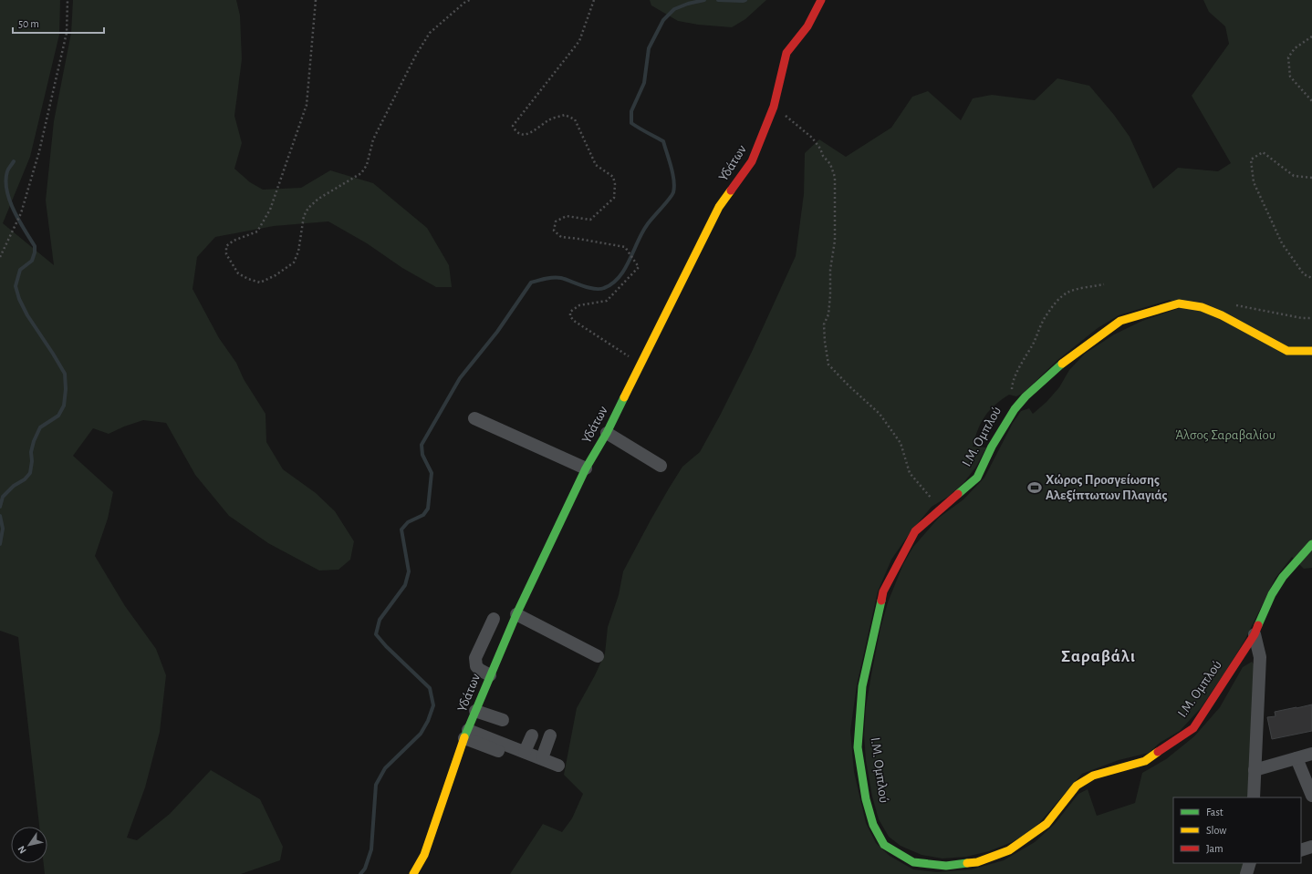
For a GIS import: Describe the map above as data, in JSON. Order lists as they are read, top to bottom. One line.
{"streets":{"street":["Υδάτων","Ι.Μ. Ομπλού"]},"districts":["Σαραβάλι"],"parks":["Άλσος Σαραβαλίου"],"places":{"sports":["Χώρος Προσγείωσης Αλεξίπτωτων Πλαγιάς"]},"legend":["Fast","Slow","Jam"],"scale_bar":"50 m","north":"bottom left"}
